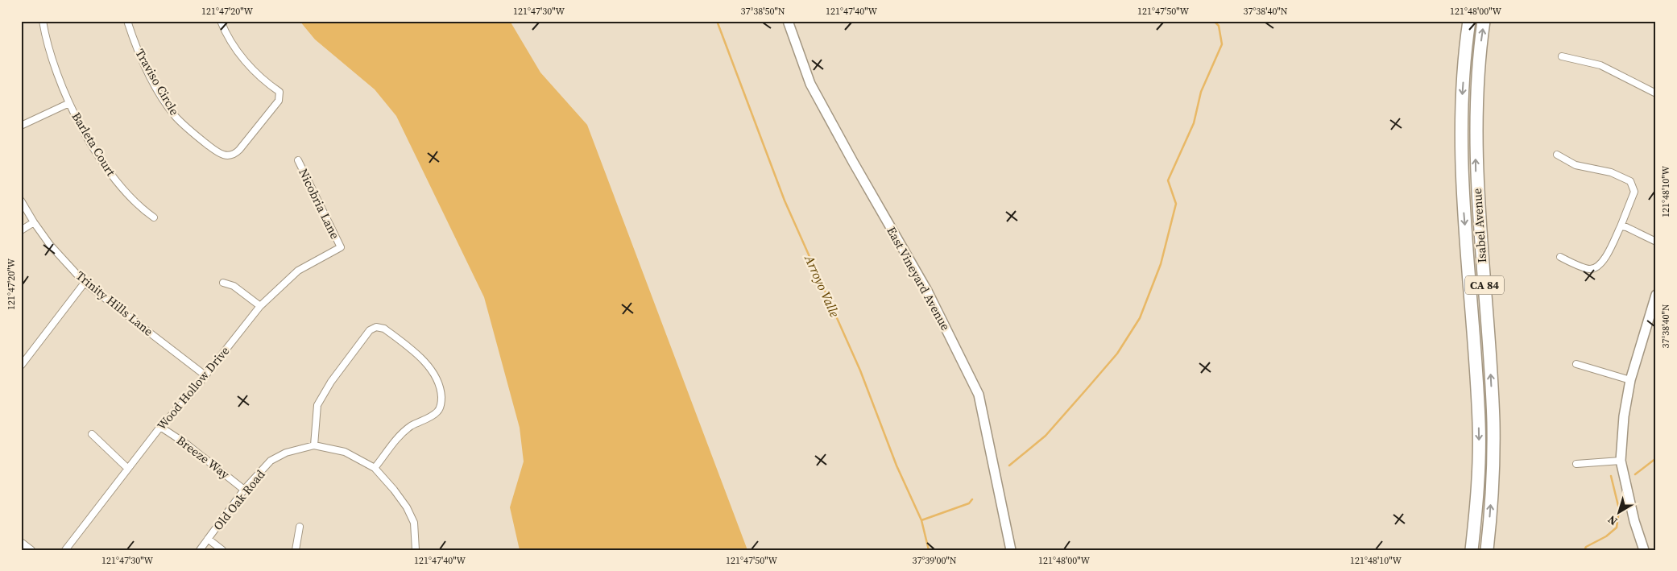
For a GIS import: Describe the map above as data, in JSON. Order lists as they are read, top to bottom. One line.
{"streets":{"highway":["Isabel Avenue","CA 84"],"street":["Traviso Circle","Barleta Court","Nicobria Lane","East Vineyard Avenue","Trinity Hills Lane","Wood Hollow Drive","Breeze Way","Old Oak Road"]},"crossings":[["Nicobria Lane","Wood Hollow Drive"],["Trinity Hills Lane","Wood Hollow Drive"],["Wood Hollow Drive","Breeze Way"],["Breeze Way","Old Oak Road"]],"water":["Arroyo Valle"],"north":"bottom left","coordinates":["121°47'20\"W","121°47'30\"W","37°38'50\"N","121°47'40\"W","121°47'50\"W","37°38'40\"N","121°48'00\"W","121°48'10\"W","37°39'00\"N"]}
